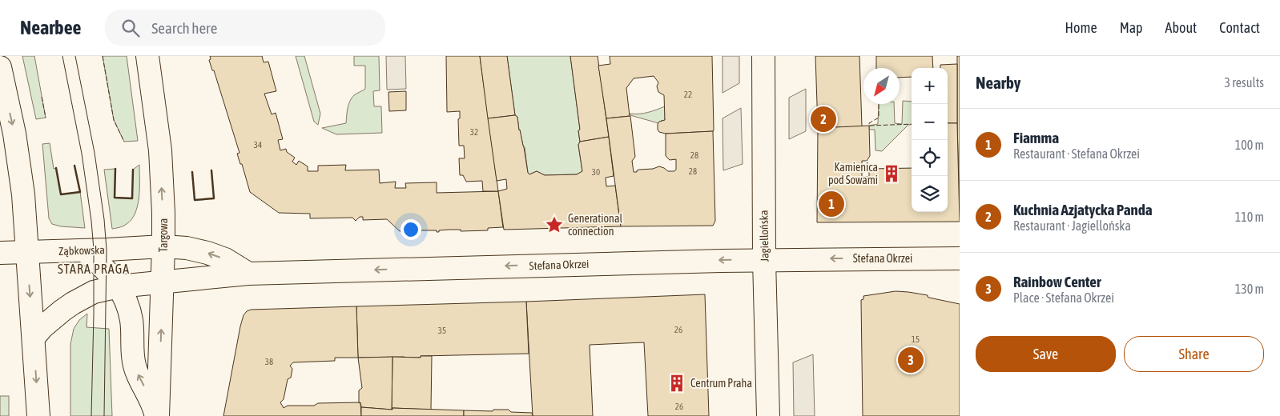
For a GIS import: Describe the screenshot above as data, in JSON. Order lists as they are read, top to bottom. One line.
{"streets":{"street":["Targowa","Jagiellońska","Ząbkowska","Stefana Okrzei"]},"crossings":[["Targowa","Ząbkowska"],["Targowa","Stefana Okrzei"],["Jagiellońska","Stefana Okrzei"]],"one_way":["Stefana Okrzei"],"districts":["STARA PRAGA"],"places":{"building":["Kamienica pod Sowami","Centrum Praha"],"place":["Generational connection"]},"house_numbers":["22","32","34","28","28","30","26","35","15","38","26"],"north":"bottom left","page":{"header":"Nearbee","search":"Search here","nav":["Home","Map","About","Contact"],"heading":["Nearby","3 results"],"map_buttons":["+","−"],"pins":["2","1","3"],"list":[{"mark":"1","name":"Fiamma","note":"Restaurant · Stefana Okrzei","value":"100 m"},{"mark":"2","name":"Kuchnia Azjatycka Panda","note":"Restaurant · Jagiellońska","value":"110 m"},{"mark":"3","name":"Rainbow Center","note":"Place · Stefana Okrzei","value":"130 m"}],"buttons":["Save","Share"]}}
